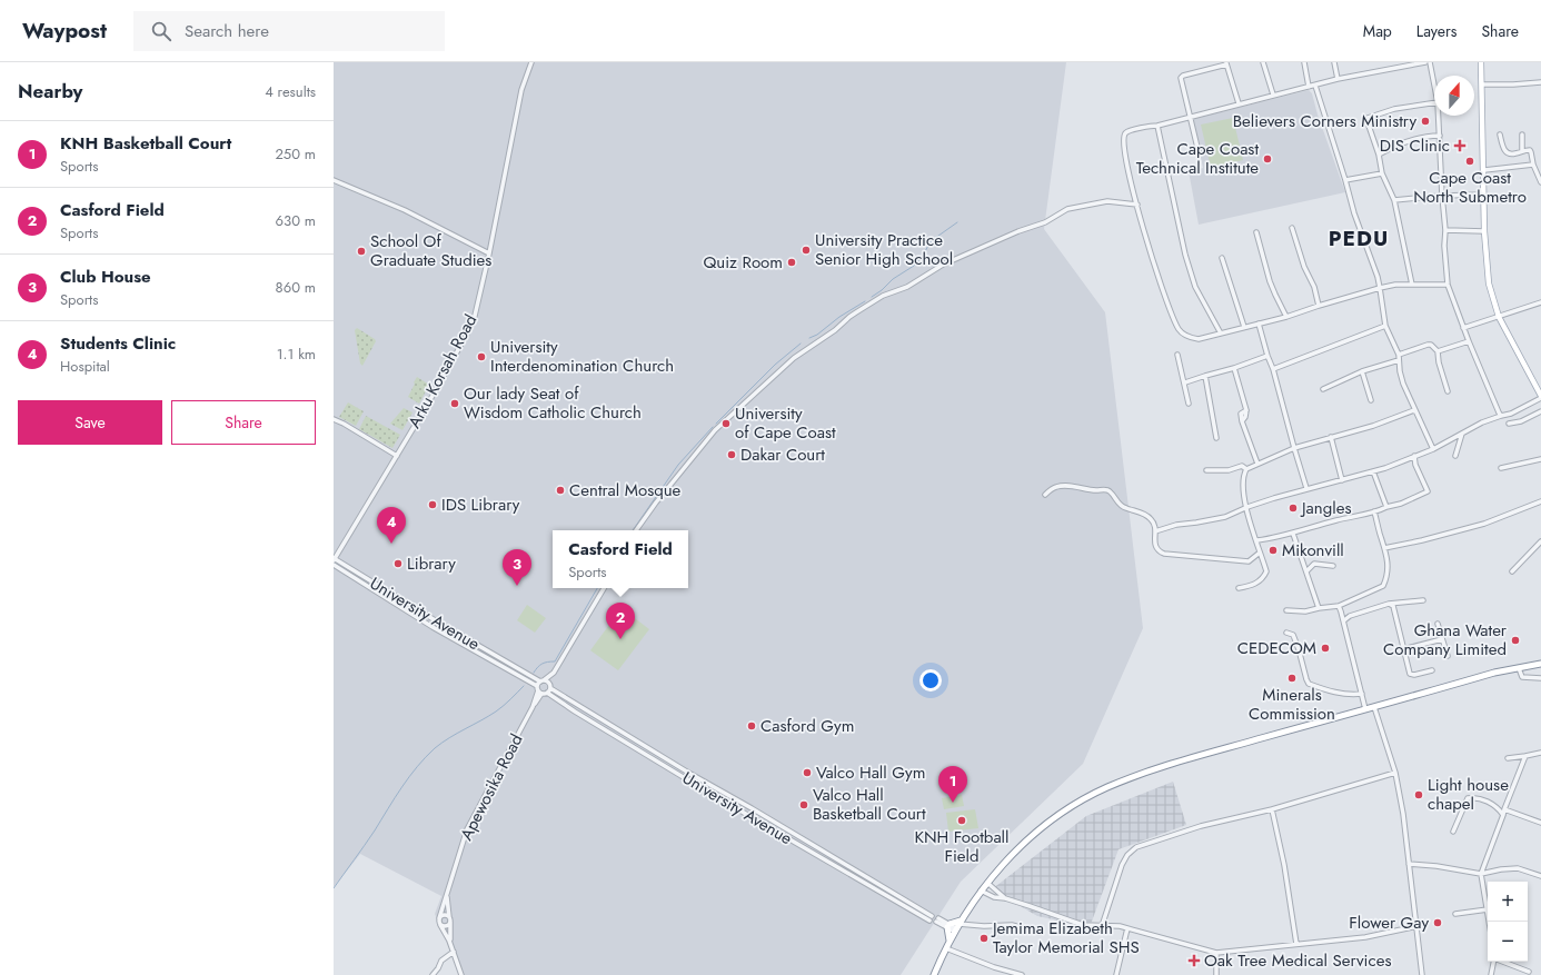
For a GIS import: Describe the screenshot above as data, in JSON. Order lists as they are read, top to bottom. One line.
{"streets":{"street":["Arku Korsah Road","University Avenue","Apewosika Road"]},"crossings":[["Arku Korsah Road","University Avenue"]],"districts":["PEDU"],"places":{"other":["Believers Corners Ministry","Cape Coast Technical Institute","Cape Coast North Submetro","University Practice Senior High School","School Of Graduate Studies","Quiz Room","University Interdenomination Church","Our lady Seat of Wisdom Catholic Church","University of Cape Coast","Dakar Court","Central Mosque","IDS Library","Jangles","Mikonvill","Library","Ghana Water Company Limited","CEDECOM","Minerals Commission","Casford Gym","Valco Hall Gym","Light house chapel","Valco Hall Basketball Court","KNH Football Field","Flower Gay","Jemima Elizabeth Taylor Memorial SHS"],"health":["DIS Clinic","Oak Tree Medical Services"]},"north":"top","page":{"header":"Waypost","search":"Search here","nav":["Map","Layers","Share"],"heading":["Nearby","4 results"],"list":[{"mark":"1","name":"KNH Basketball Court","note":"Sports","value":"250 m"},{"mark":"2","name":"Casford Field","note":"Sports","value":"630 m"},{"mark":"3","name":"Club House","note":"Sports","value":"860 m"},{"mark":"4","name":"Students Clinic","note":"Hospital","value":"1.1 km"}],"buttons":["Save","Share"],"pins":["4","3","2","1"],"popup":["Casford Field","Sports"],"map_buttons":["+","−"]}}
